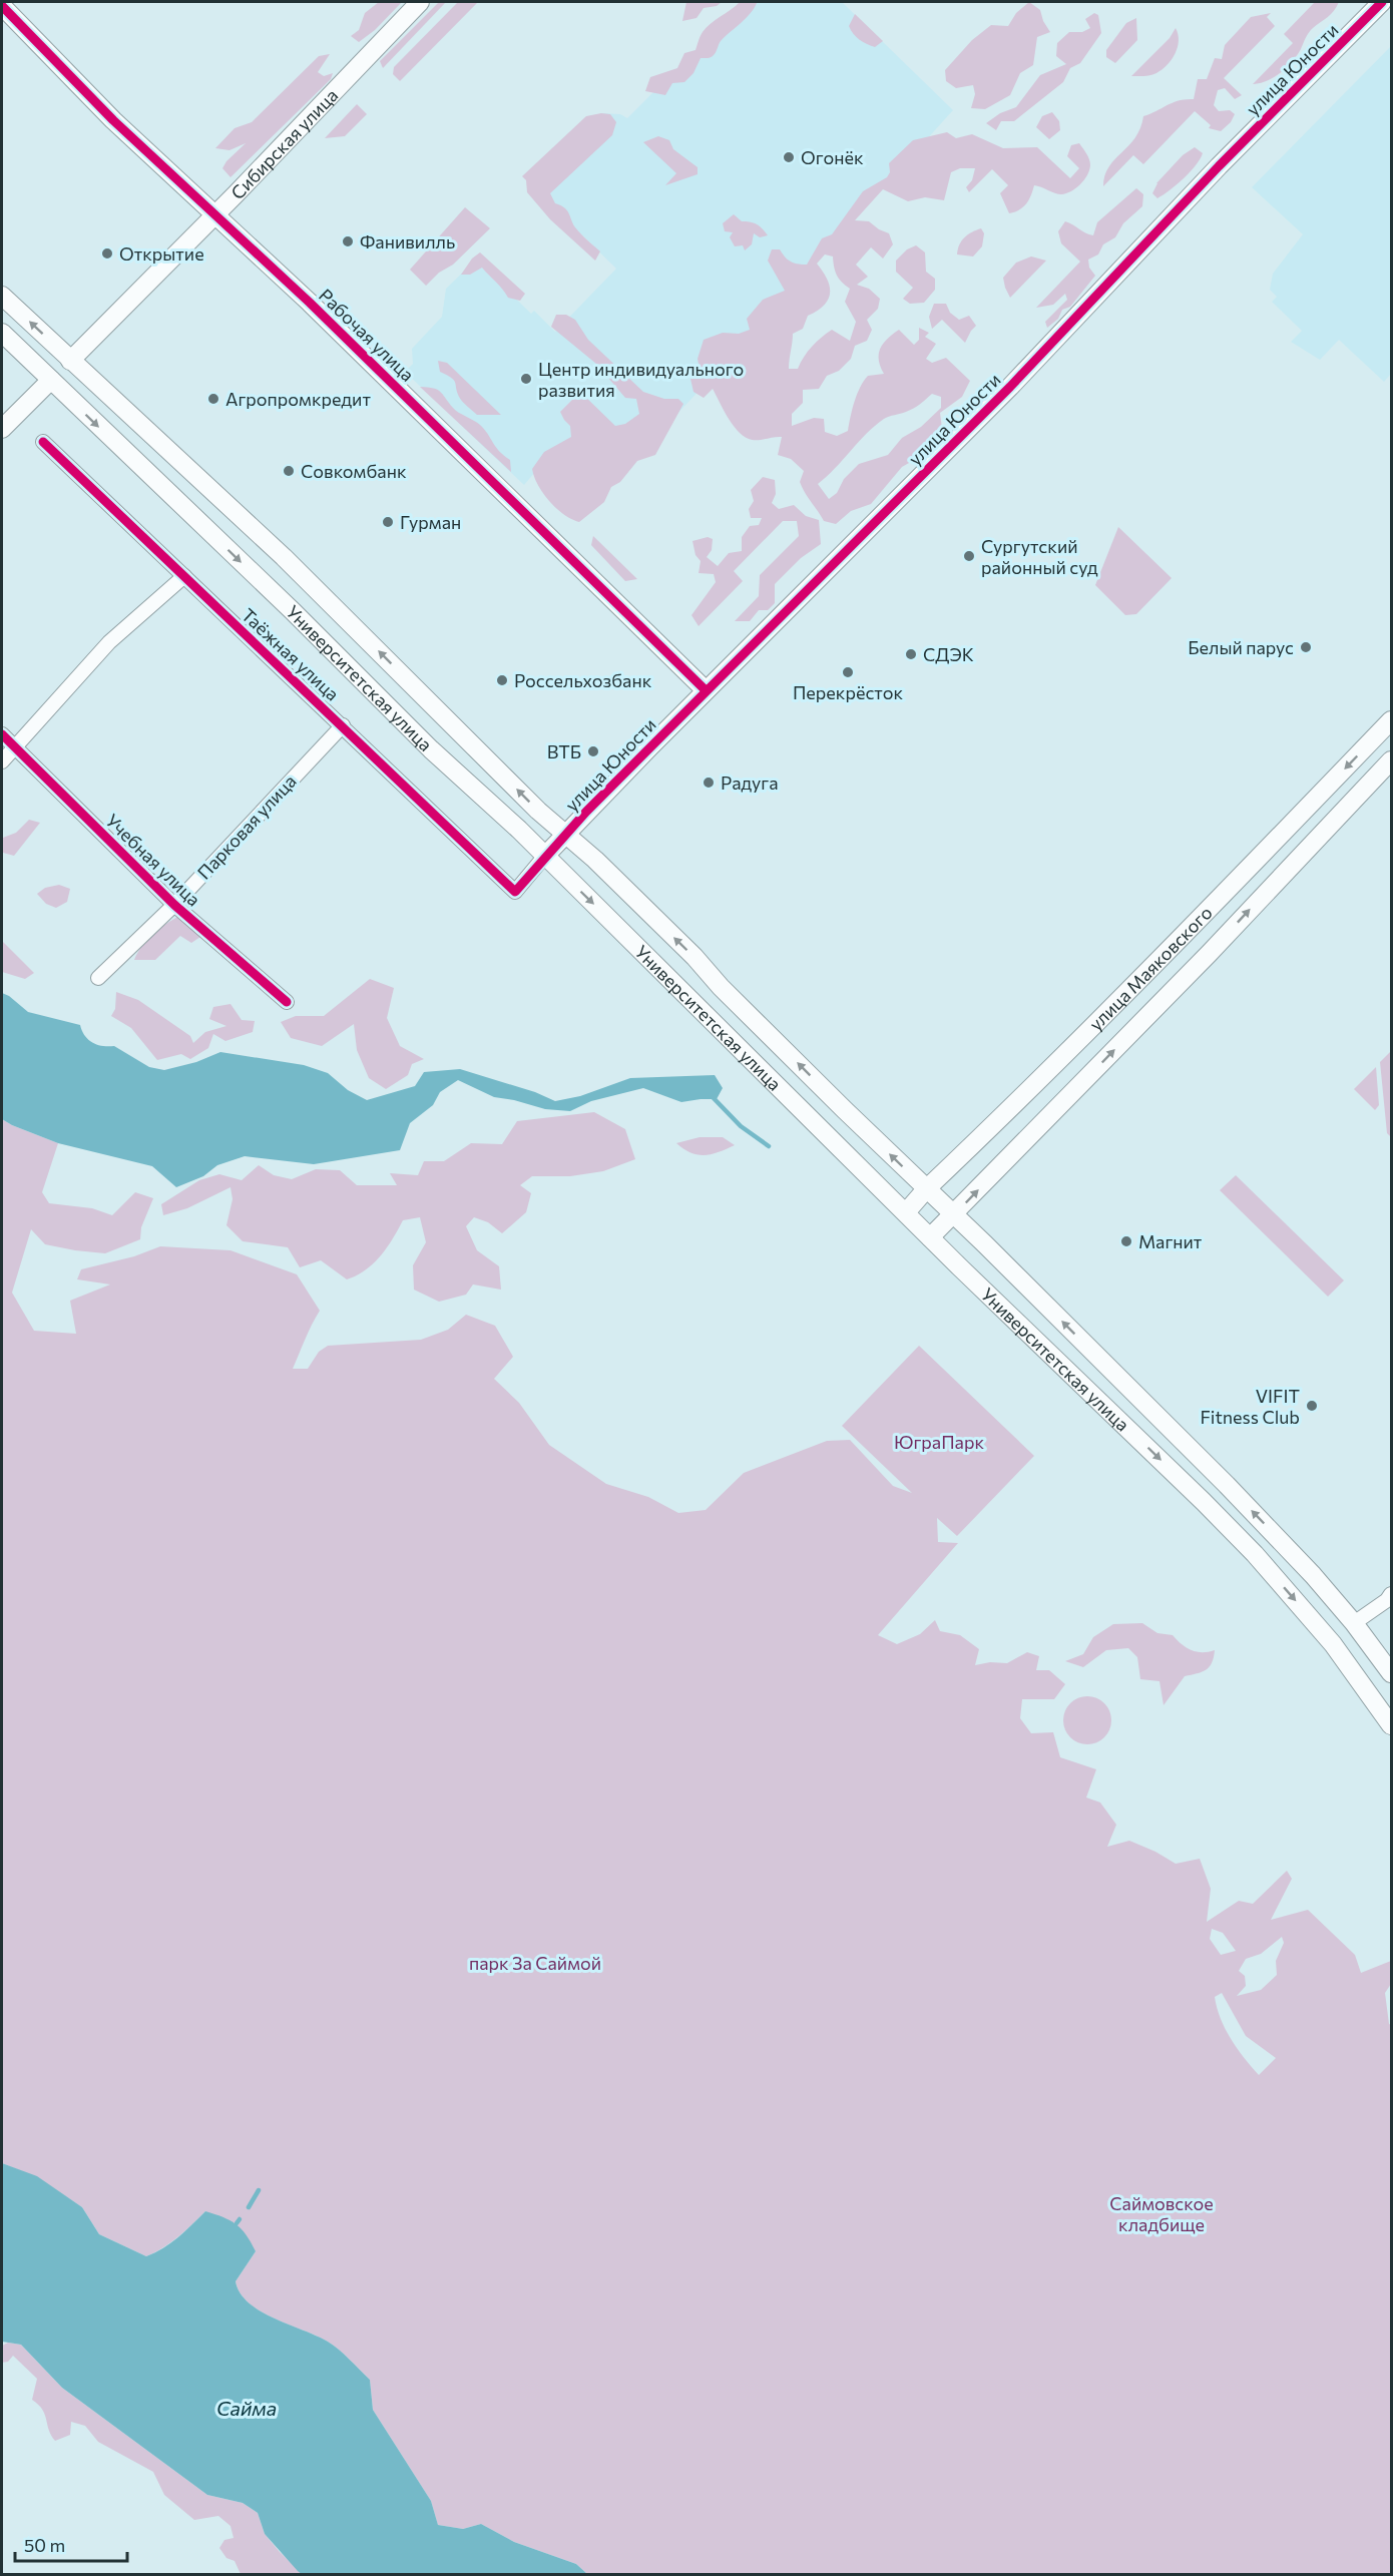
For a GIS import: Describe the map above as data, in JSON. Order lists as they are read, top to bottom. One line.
{"streets":{"main road":["улица Юности","Сибирская улица","Рабочая улица","Университетская улица","улица Маяковского"],"street":["Таёжная улица","Парковая улица","Учебная улица"]},"crossings":[["улица Юности","Рабочая улица"],["улица Юности","Таёжная улица"],["улица Юности","Университетская улица"],["Сибирская улица","Рабочая улица"],["Сибирская улица","Университетская улица"],["Таёжная улица","Университетская улица"],["Таёжная улица","Парковая улица"],["Университетская улица","улица Маяковского"],["Парковая улица","Учебная улица"]],"water":["Сайма"],"parks":["ЮграПарк","парк За Саймой","Саймовское кладбище"],"places":["Огонёк","Фанивилль","Открытие","Центр индивидуального развития","Агропромкредит","Совкомбанк","Гурман","Сургутский районный суд","Белый парус","СДЭК","Перекрёсток","Россельхозбанк","ВТБ","Радуга","Магнит","VIFIT Fitness Club"],"scale_bar":"50 m"}
